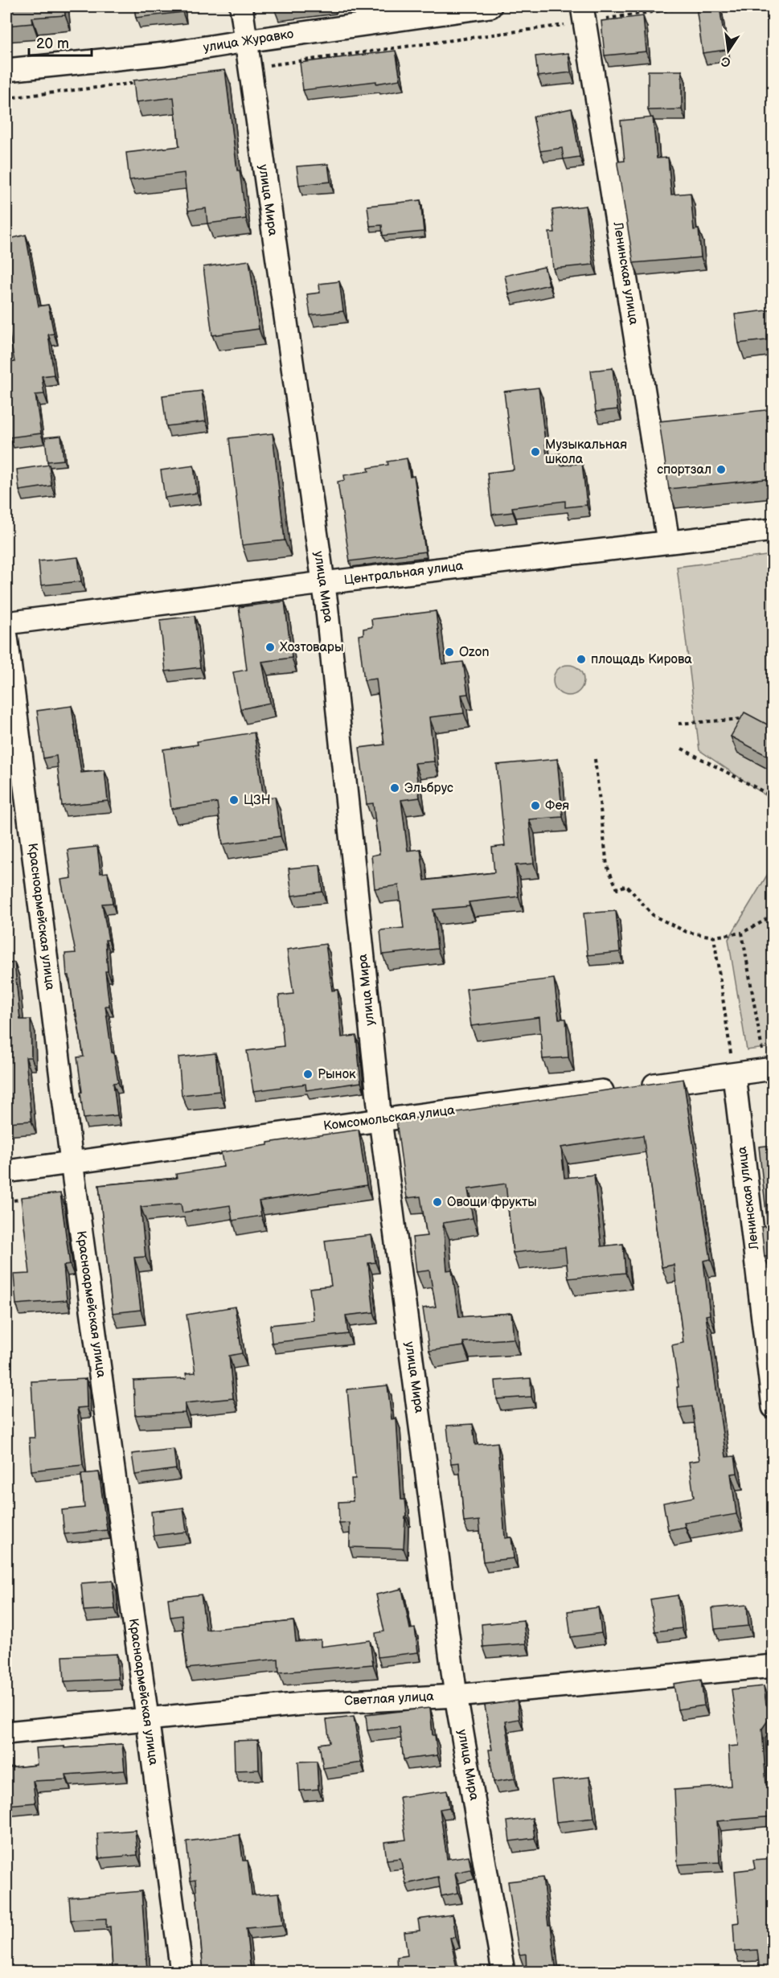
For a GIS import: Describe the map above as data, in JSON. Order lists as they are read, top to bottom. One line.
{"streets":{"street":["улица Журавко","улица Мира","Ленинская улица","Центральная улица","Красноармейская улица","Комсомольская улица","Светлая улица"]},"crossings":[["улица Журавко","улица Мира"],["улица Мира","Центральная улица"],["улица Мира","Комсомольская улица"],["улица Мира","Светлая улица"],["Ленинская улица","Центральная улица"],["Ленинская улица","Комсомольская улица"],["Красноармейская улица","Комсомольская улица"],["Красноармейская улица","Светлая улица"]],"places":["Музыкальная школа","спортзал","Хозтовары","Ozon","площадь Кирова","Эльбрус","ЦЗН","Фея","Рынок","Овощи фрукты"],"scale_bar":"20 m","north":"bottom"}
